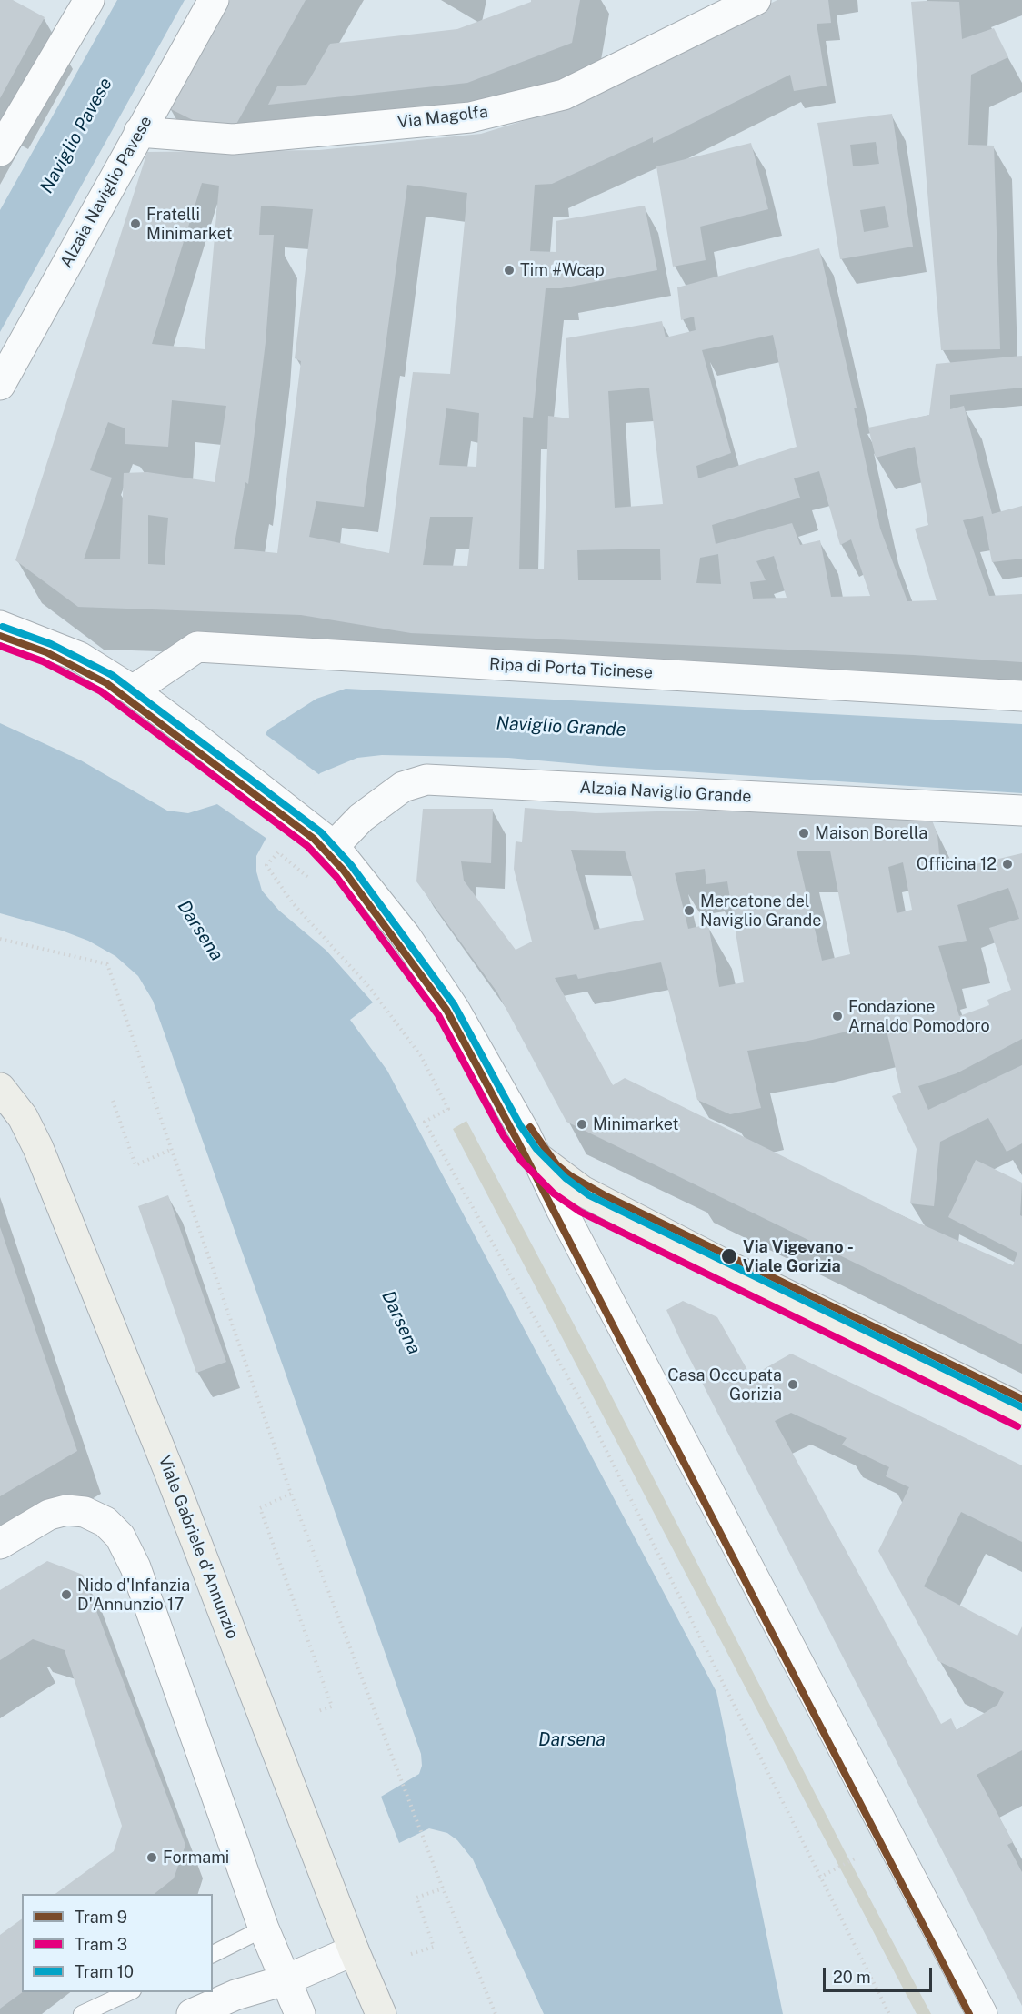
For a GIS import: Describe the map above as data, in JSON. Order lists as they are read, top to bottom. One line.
{"streets":{"main road":["Viale Gabriele d'Annunzio"],"street":["Via Magolfa","Alzaia Naviglio Pavese","Ripa di Porta Ticinese","Alzaia Naviglio Grande"]},"crossings":[["Via Magolfa","Alzaia Naviglio Pavese"]],"water":["Naviglio Pavese","Naviglio Grande","Darsena"],"places":["Fratelli Minimarket","Tim #Wcap","Maison Borella","Officina 12","Mercatone del Naviglio Grande","Fondazione Arnaldo Pomodoro","Minimarket","Via Vigevano - Viale Gorizia","Casa Occupata Gorizia","Nido d'Infanzia D'Annunzio 17","Formami"],"lines":["tram line 10","tram line 9","tram line 3"],"legend":["Tram 9","Tram 3","Tram 10"],"scale_bar":"20 m"}
